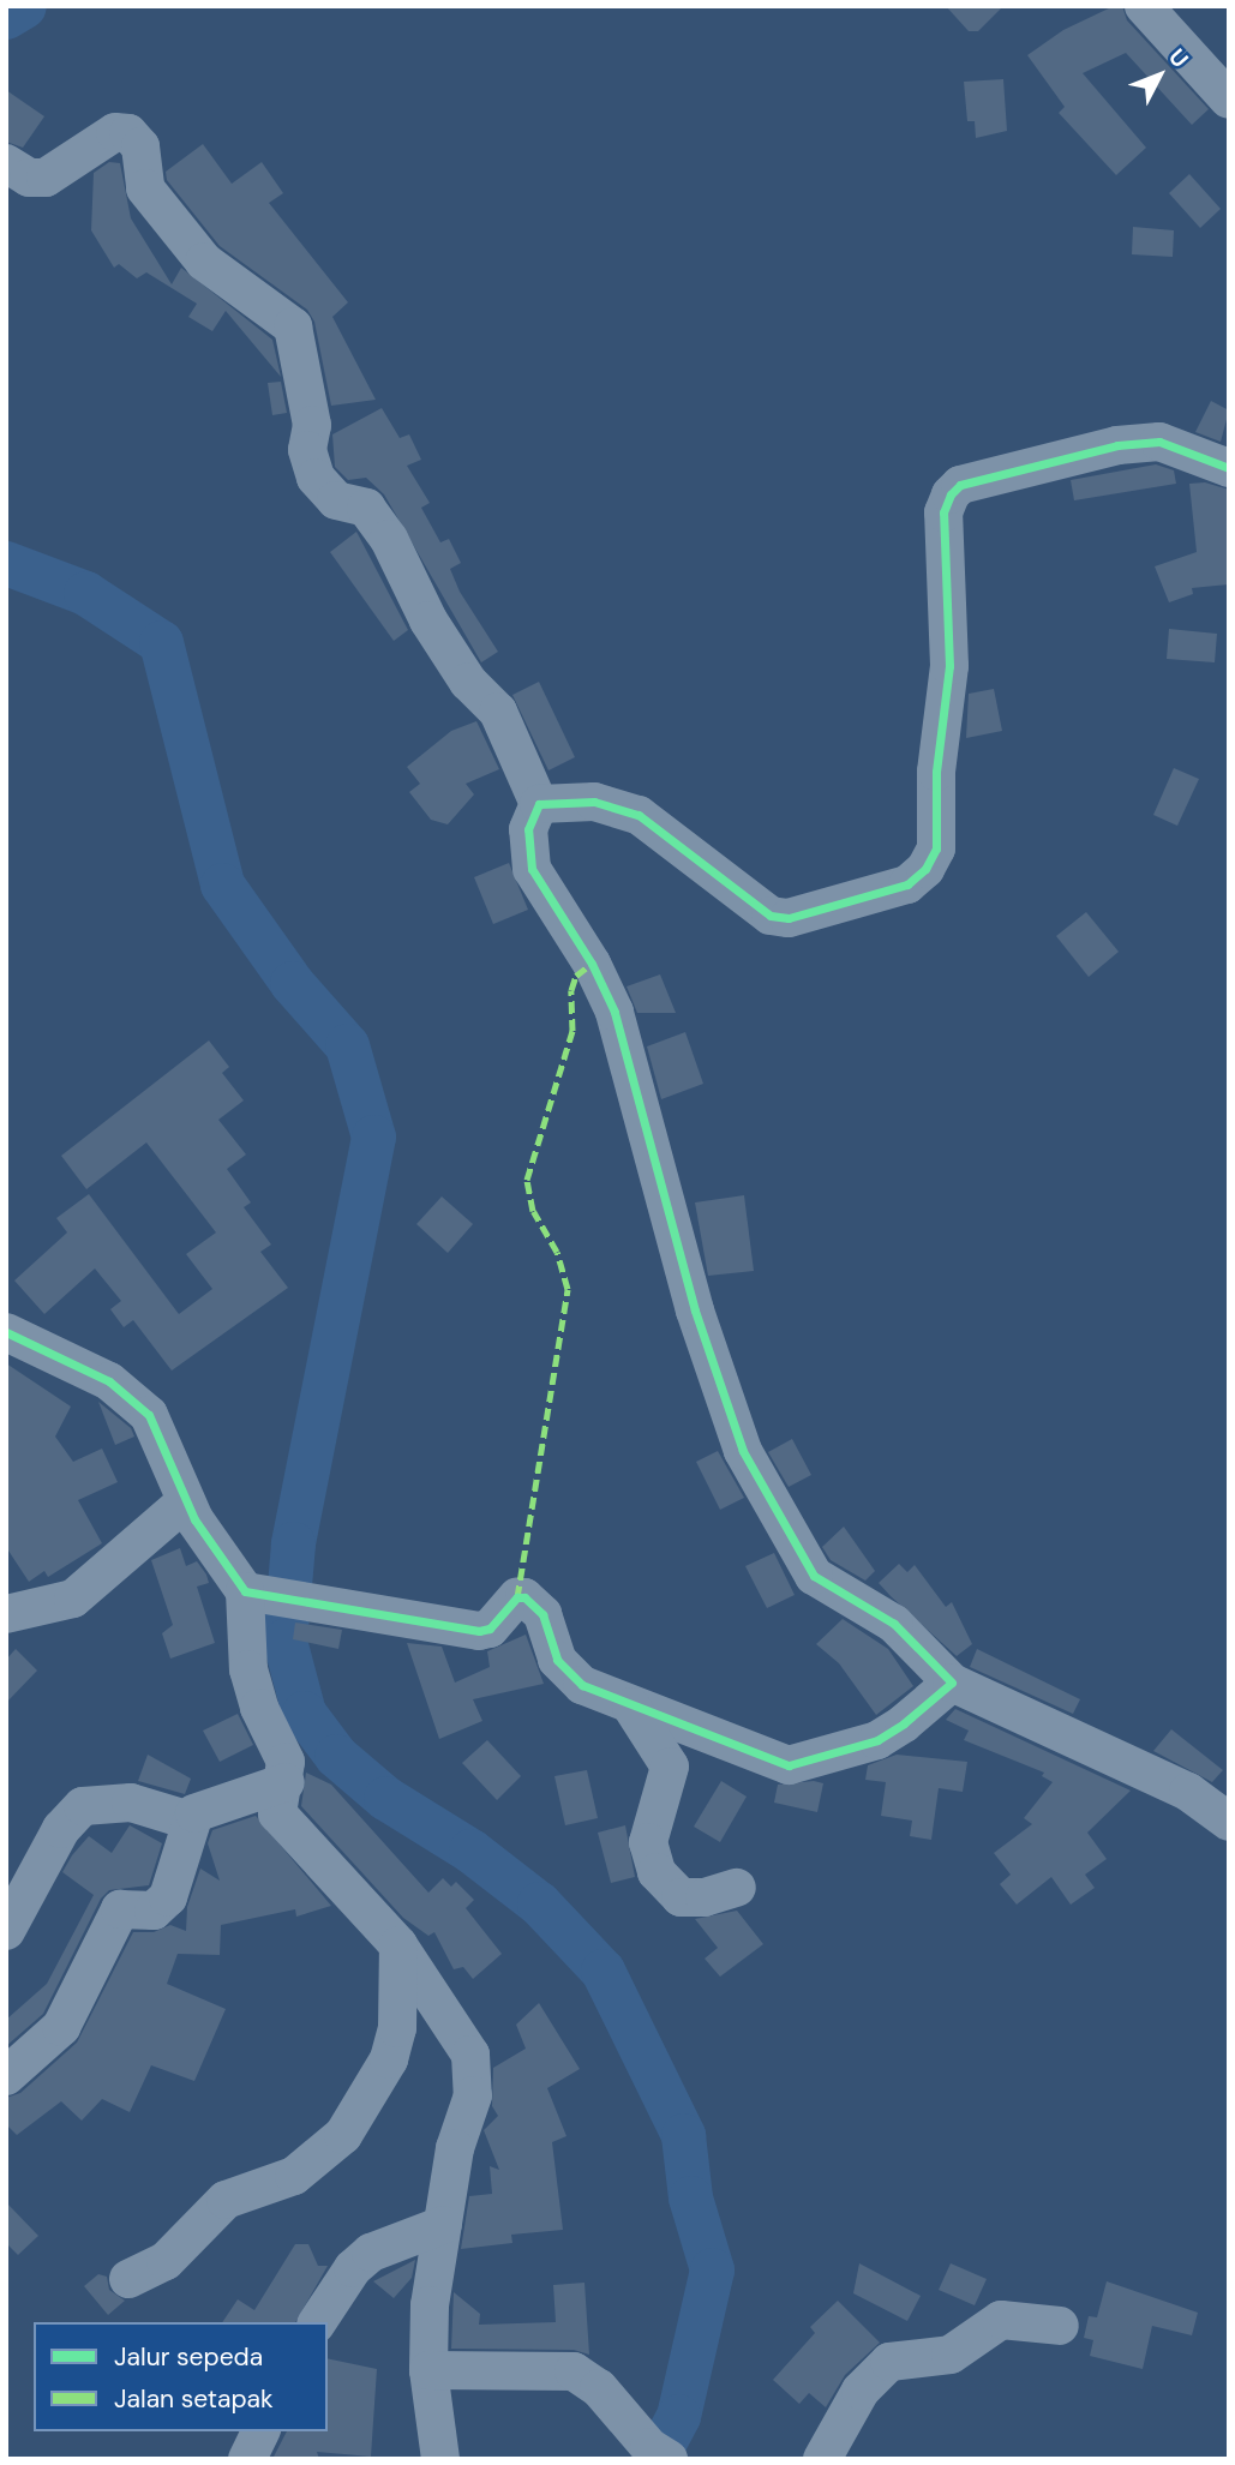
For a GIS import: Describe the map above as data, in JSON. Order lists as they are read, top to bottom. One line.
{"legend":["Jalur sepeda","Jalan setapak"],"north":"top right"}
